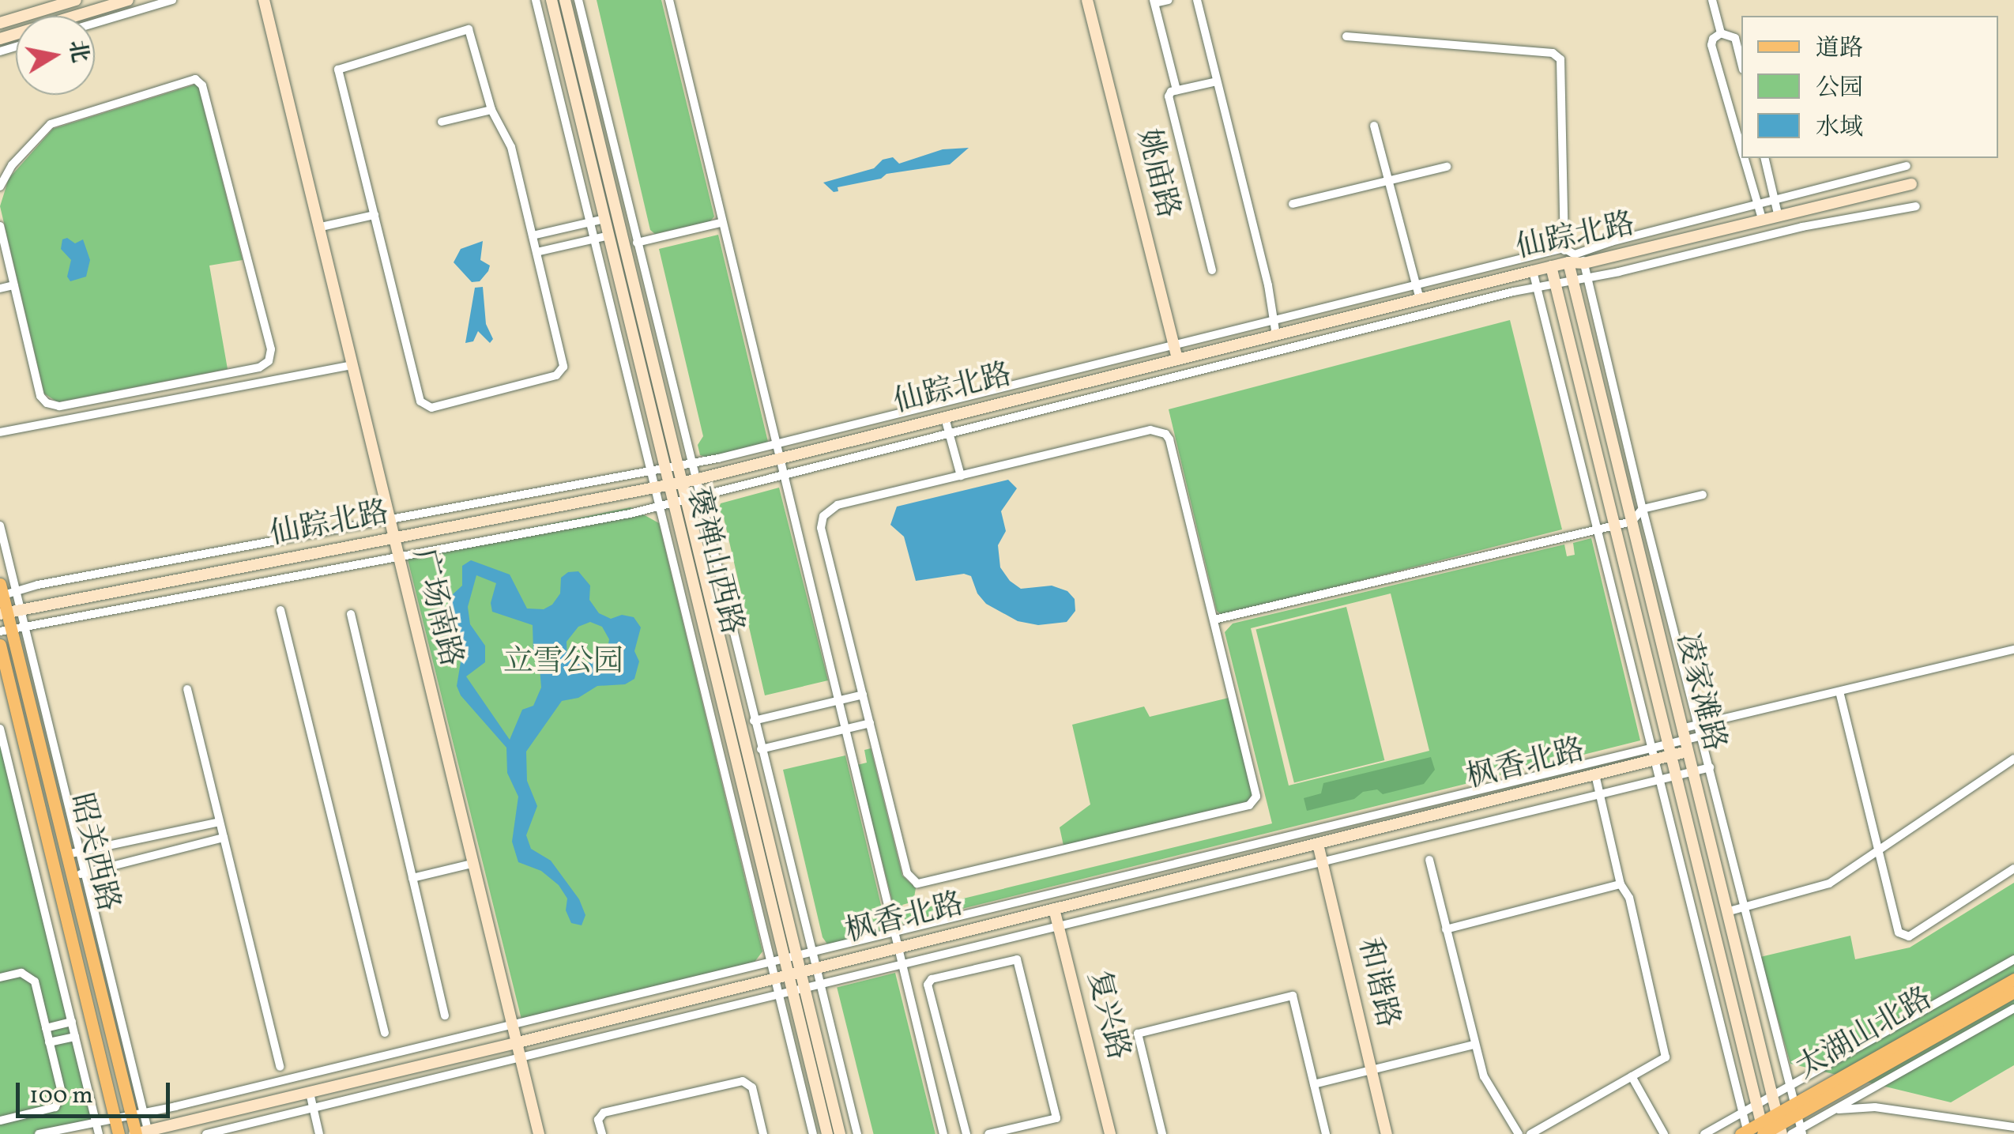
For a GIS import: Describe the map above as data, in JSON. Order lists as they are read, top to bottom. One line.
{"streets":{"main road":["姚庙路","仙踪北路","褒禅山西路","广场南路","凌家滩路","枫香北路","昭关西路","和谐路","复兴路","太湖山北路"]},"crossings":[["姚庙路","仙踪北路"],["仙踪北路","褒禅山西路"],["仙踪北路","广场南路"],["仙踪北路","凌家滩路"],["仙踪北路","昭关西路"],["褒禅山西路","枫香北路"],["广场南路","枫香北路"],["凌家滩路","枫香北路"],["凌家滩路","太湖山北路"],["枫香北路","昭关西路"],["枫香北路","和谐路"],["枫香北路","复兴路"]],"parks":["立雪公园"],"legend":["道路","公园","水域"],"scale_bar":"100 m","north":"right"}
